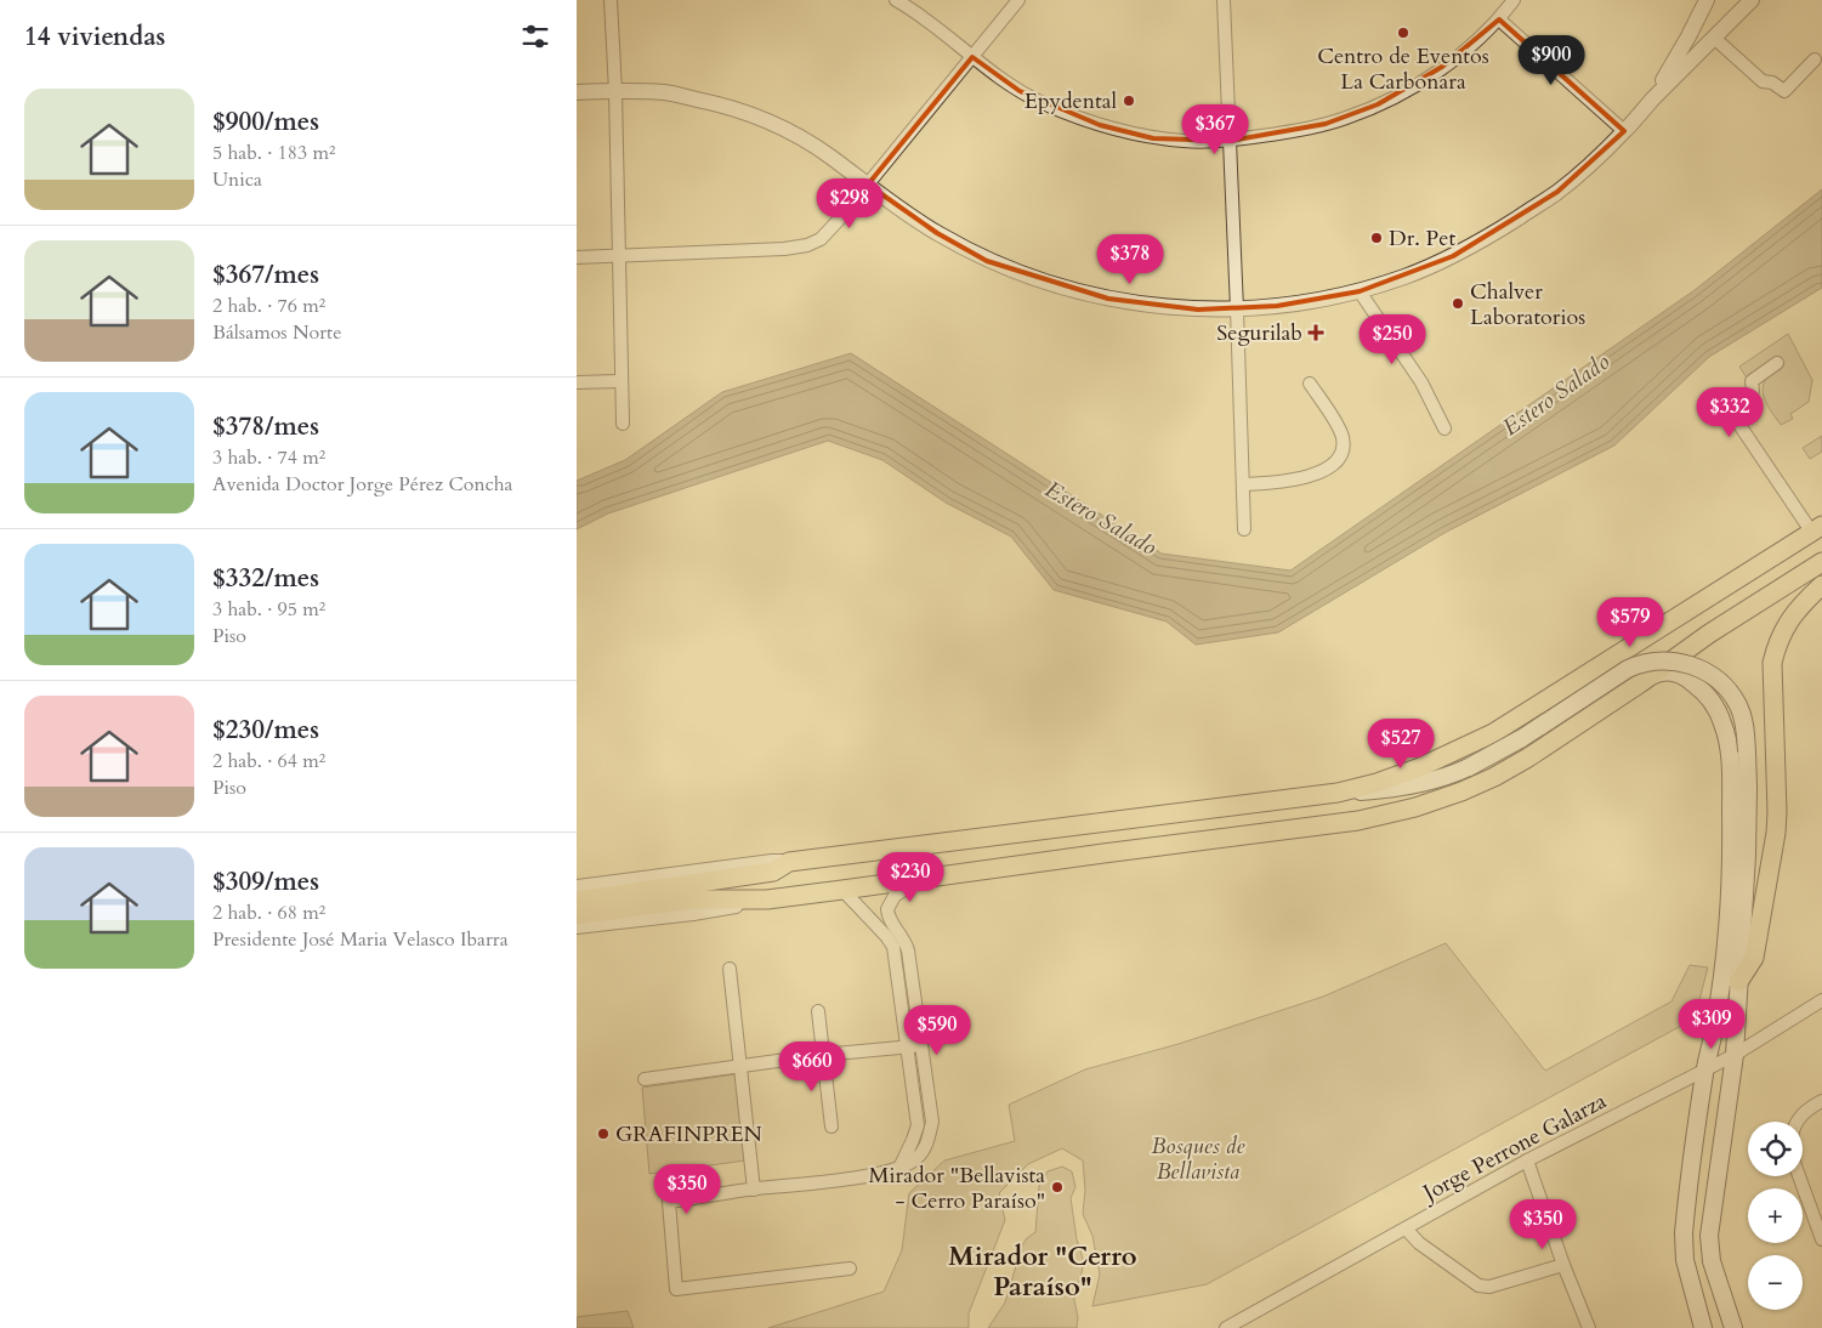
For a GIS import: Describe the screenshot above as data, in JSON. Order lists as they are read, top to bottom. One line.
{"streets":{"street":["Jorge Perrone Galarza"]},"districts":["Mirador \"Cerro Paraíso\""],"water":["Estero Salado"],"parks":["Bosques de Bellavista"],"places":{"other":["Centro de Eventos La Carbonara","Epydental","Dr. Pet","Chalver Laboratorios","GRAFINPREN","Mirador \"Bellavista - Cerro Paraíso\""],"health":["Segurilab"]},"page":{"heading":"14 viviendas","price":["$900","$367","$298","$378","$250","$332","$579","$527","$230","$309","$590","$660","$350","$350"],"list":[{"name":"$900/mes","note":"5 hab. · 183 m² · Unica"},{"name":"$367/mes","note":"2 hab. · 76 m² · Bálsamos Norte"},{"name":"$378/mes","note":"3 hab. · 74 m² · Avenida Doctor Jorge Pérez Concha"},{"name":"$332/mes","note":"3 hab. · 95 m² · Piso"},{"name":"$230/mes","note":"2 hab. · 64 m² · Piso"},{"name":"$309/mes","note":"2 hab. · 68 m² · Presidente José Maria Velasco Ibarra"}],"map_buttons":["+","−"]}}
